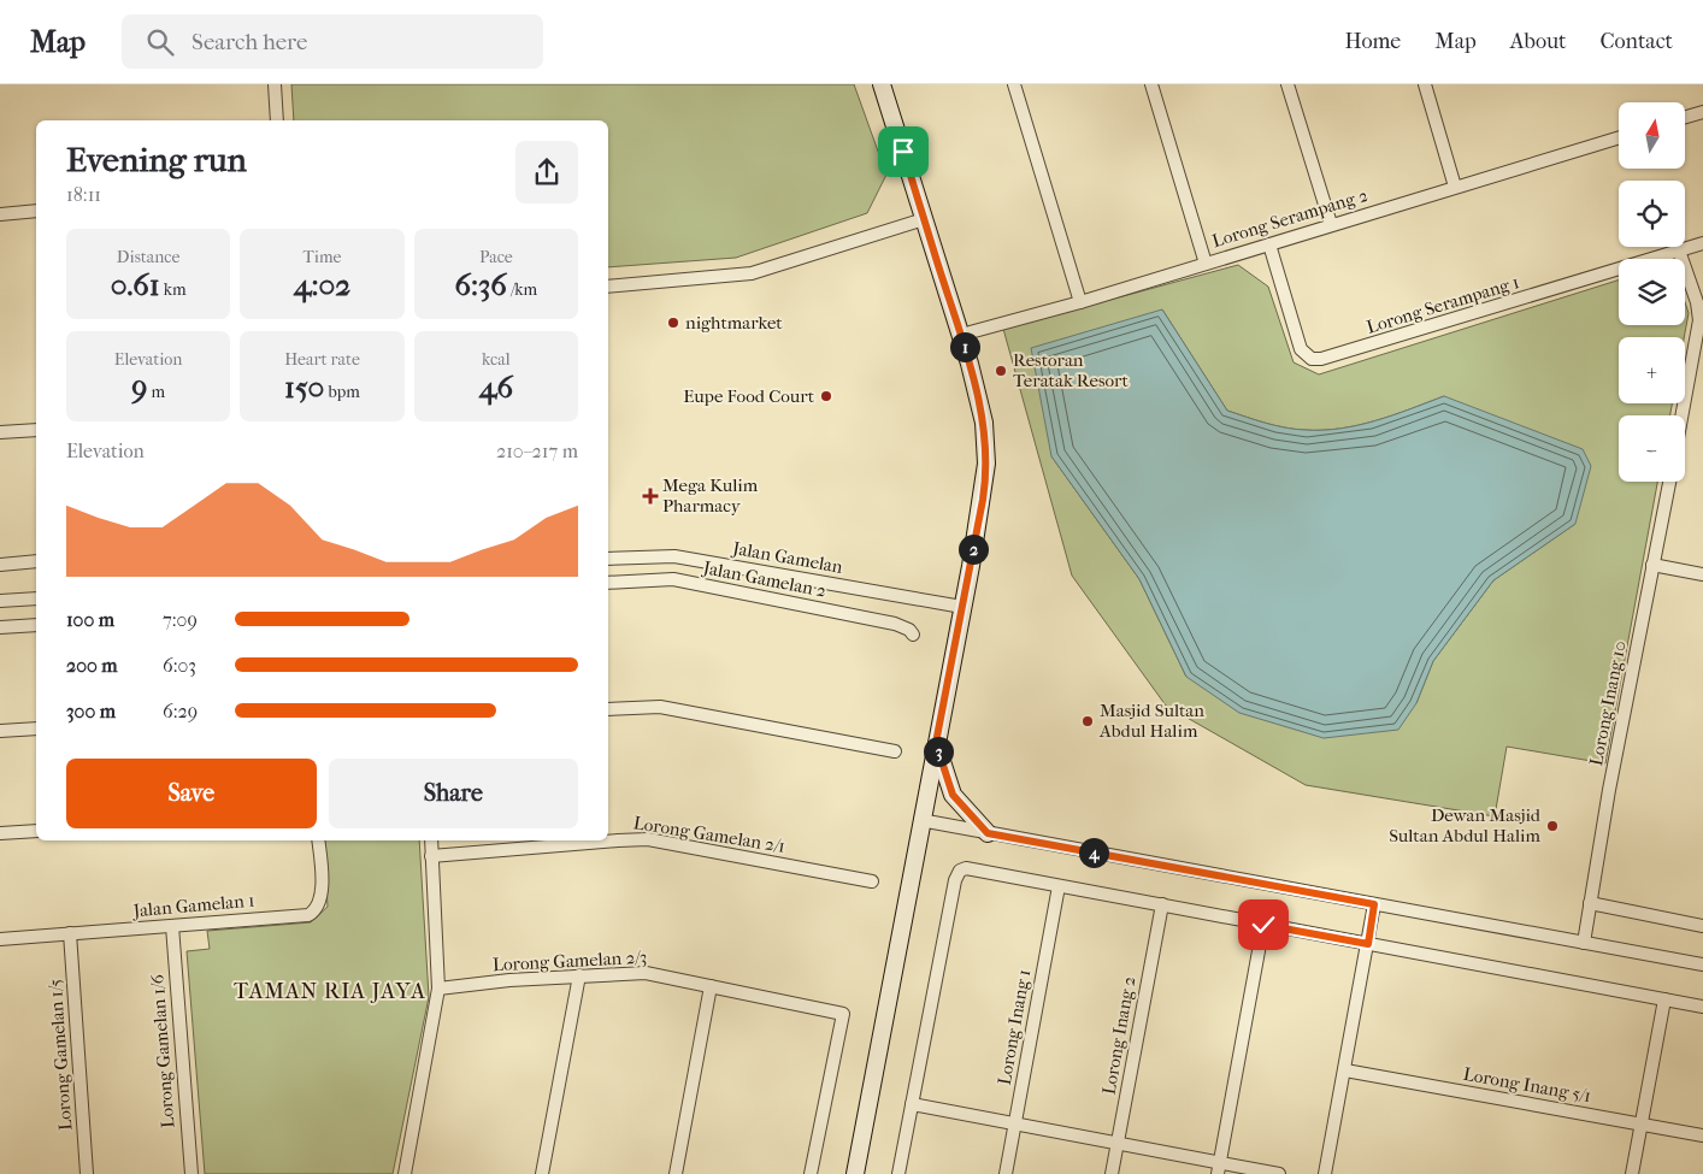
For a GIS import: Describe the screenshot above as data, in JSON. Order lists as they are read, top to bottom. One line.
{"streets":{"street":["Lorong Serampang 2","Lorong Serampang 1","Jalan Gamelan","Jalan Gamelan 2","Lorong Inang 10","Lorong Gamelan 2/1","Jalan Gamelan 1","Lorong Gamelan 2/3","Lorong Inang 1","Lorong Inang 2","Lorong Gamelan 1/6","Lorong Gamelan 1/5","Lorong Inang 5/1"]},"crossings":[["Lorong Serampang 2","Lorong Serampang 1"],["Jalan Gamelan 1","Lorong Gamelan 1/6"],["Jalan Gamelan 1","Lorong Gamelan 1/5"]],"districts":["TAMAN RIA JAYA"],"places":{"other":["nightmarket","Restoran Teratak Resort","Eupe Food Court","Masjid Sultan Abdul Halim","Dewan Masjid Sultan Abdul Halim"],"health":["Mega Kulim Pharmacy"]},"north":"top","page":{"header":"Map","search":"Search here","nav":["Home","Map","About","Contact"],"map_buttons":["+","−"],"heading":["Evening run","18:11"],"stats":[["Distance","0.61 km"],["Time","4:02"],["Pace","6:36 /km"],["Elevation","9 m"],["Heart rate","150 bpm"],["kcal","46"]],"pins":["1","2","3","4"],"chart":["Elevation","210–217 m"],"list":[{"name":"100 m","note":"7:09"},{"name":"200 m","note":"6:03"},{"name":"300 m","note":"6:29"}],"buttons":["Save","Share"]}}
